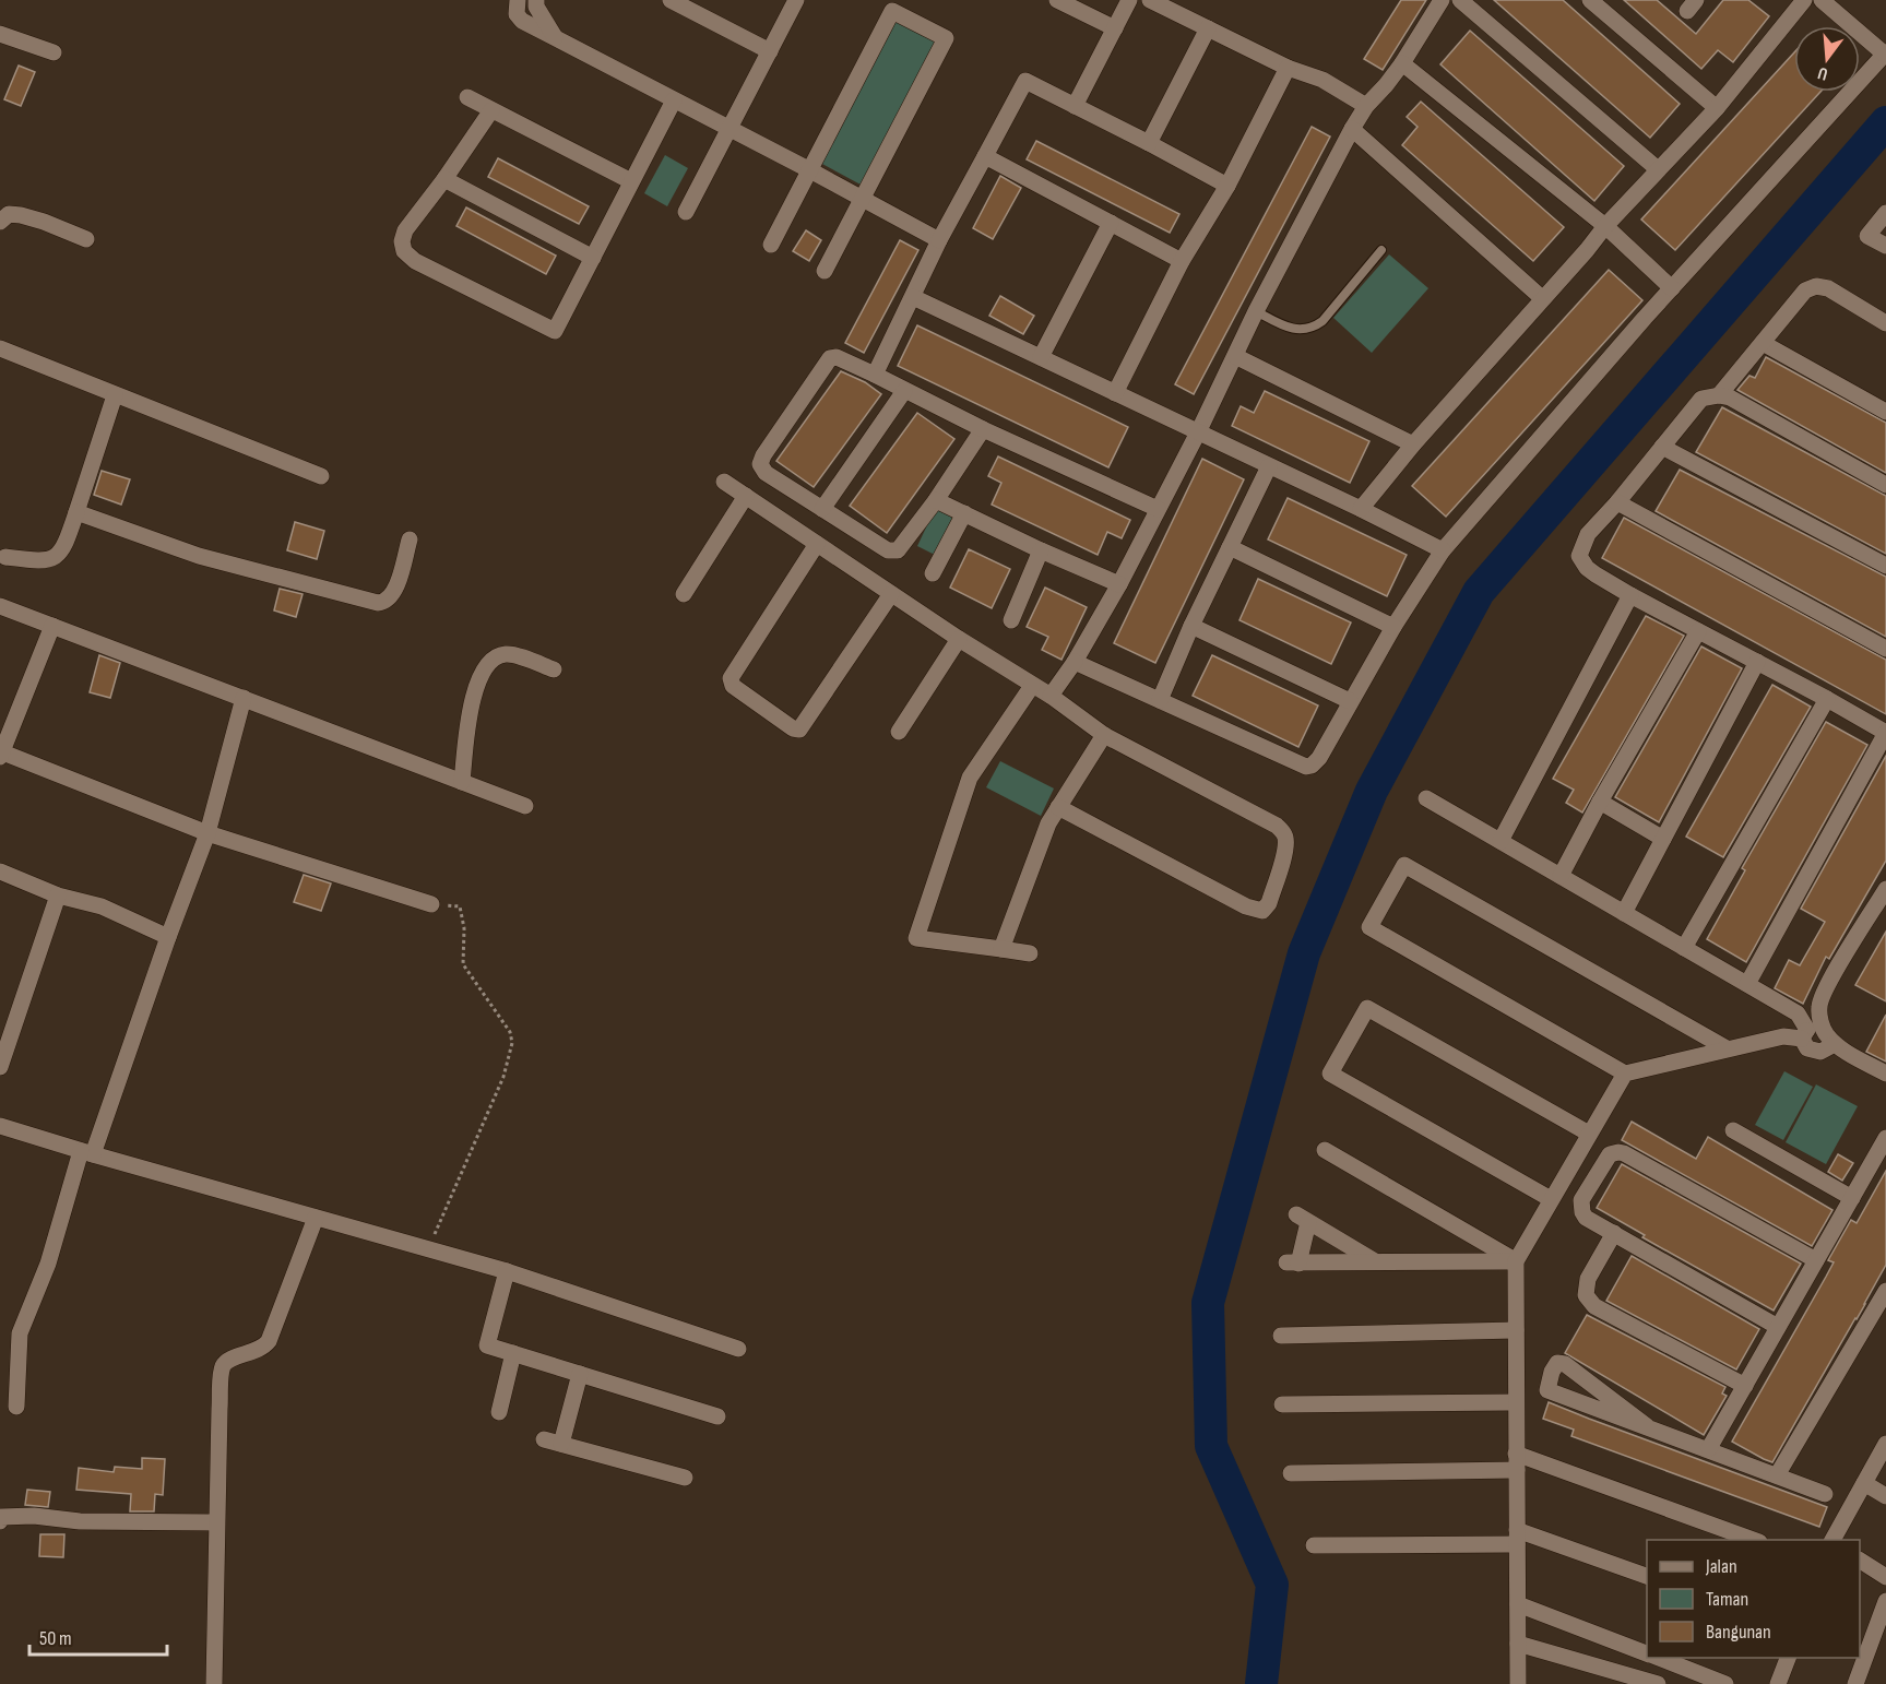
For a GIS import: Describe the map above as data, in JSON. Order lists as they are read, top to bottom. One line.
{"legend":["Jalan","Taman","Bangunan"],"scale_bar":"50 m","north":"bottom"}
